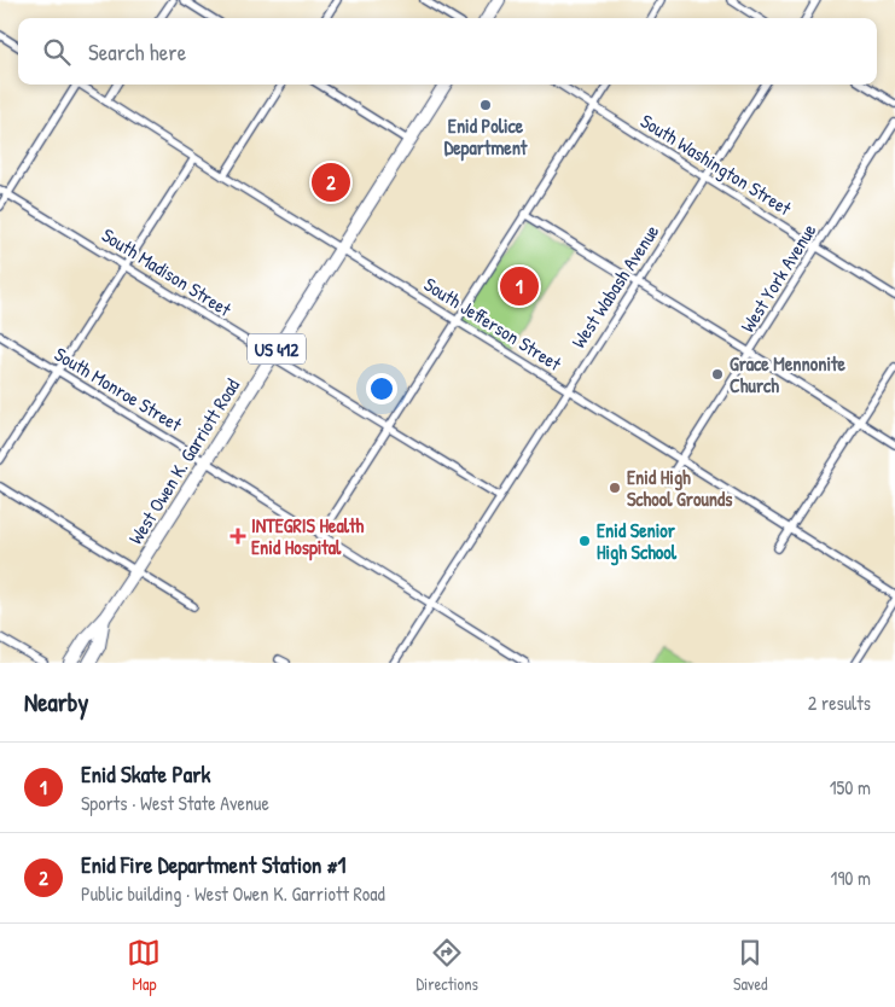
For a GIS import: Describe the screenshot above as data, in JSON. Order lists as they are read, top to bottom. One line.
{"streets":{"highway":["US 412","West Owen K. Garriott Road"],"street":["South Washington Street","South Madison Street","West York Avenue","West Wabash Avenue","South Jefferson Street","South Monroe Street"]},"crossings":[["South Washington Street","West York Avenue"],["South Washington Street","West Wabash Avenue"],["South Madison Street","West Wabash Avenue"],["South Madison Street","West Owen K. Garriott Road"],["West York Avenue","South Jefferson Street"],["West Wabash Avenue","South Jefferson Street"],["West Wabash Avenue","South Monroe Street"],["South Jefferson Street","West Owen K. Garriott Road"],["South Monroe Street","West Owen K. Garriott Road"]],"places":{"other":["Enid Police Department","Grace Mennonite Church","Enid High School Grounds","Enid Senior High School"],"health":["INTEGRIS Health Enid Hospital"]},"page":{"search":"Search here","pins":["2","1"],"heading":["Nearby","2 results"],"list":[{"mark":"1","name":"Enid Skate Park","note":"Sports · West State Avenue","value":"150 m"},{"mark":"2","name":"Enid Fire Department Station #1","note":"Public building · West Owen K. Garriott Road","value":"190 m"}],"nav":["Map","Directions","Saved"]}}
